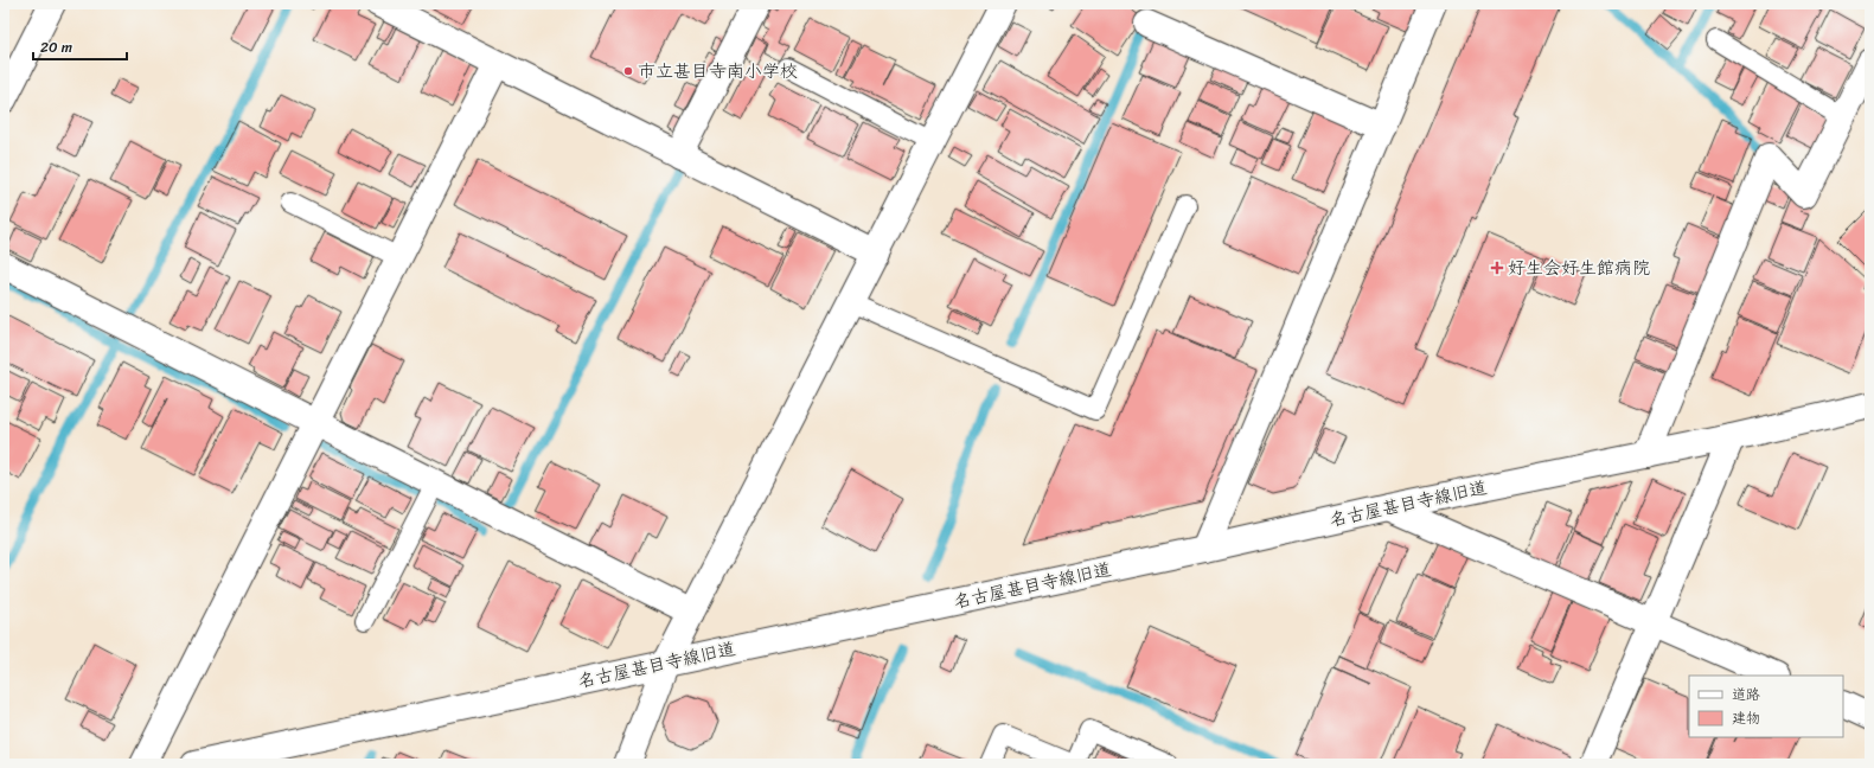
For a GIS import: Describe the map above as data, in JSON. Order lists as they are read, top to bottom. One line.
{"streets":{"street":["名古屋甚目寺線旧道"]},"places":{"other":["市立甚目寺南小学校"],"health":["好生会好生館病院"]},"legend":["道路","建物"],"scale_bar":"20 m"}
